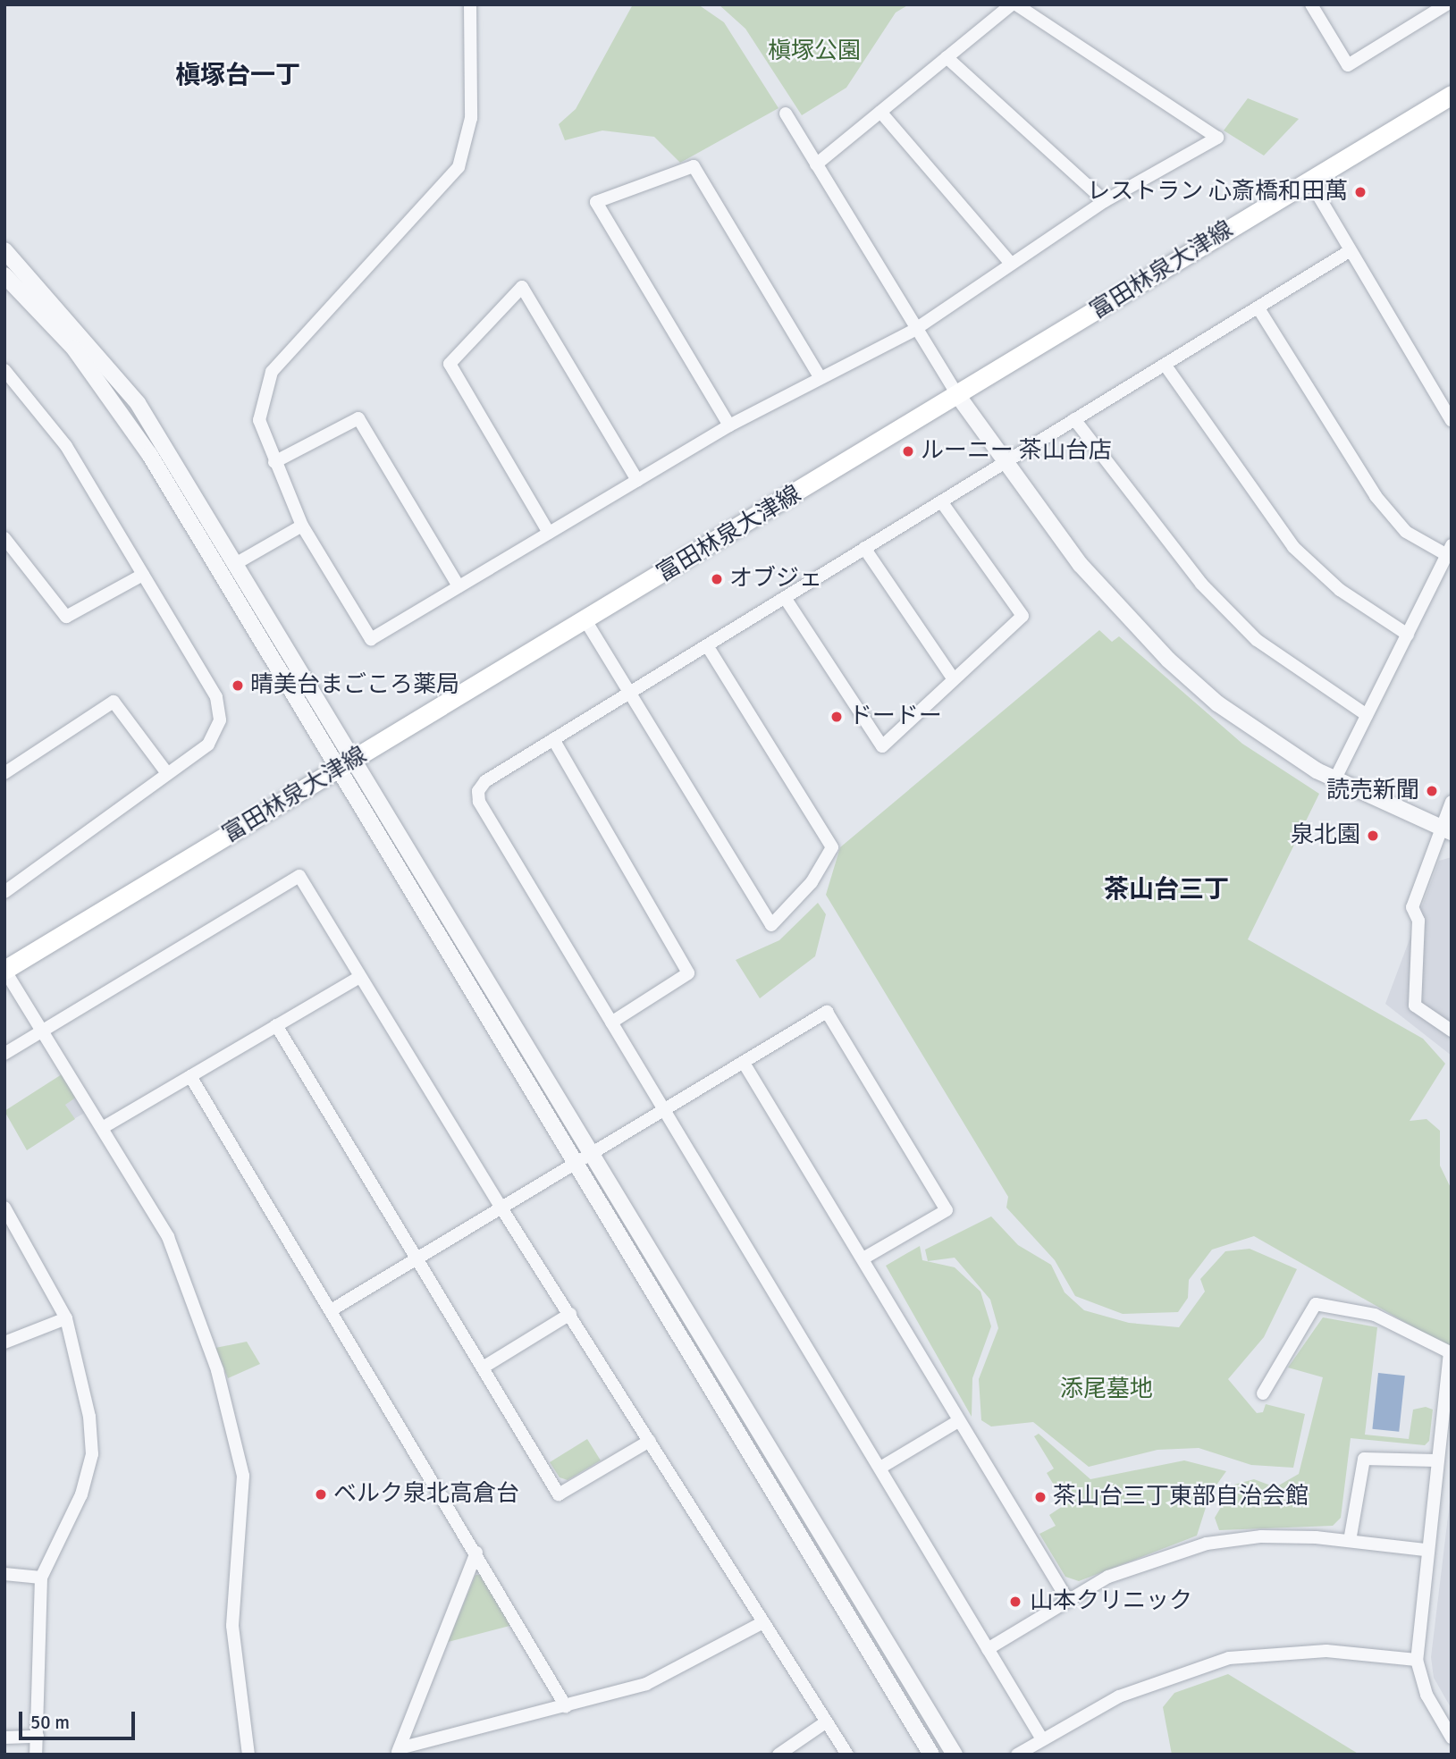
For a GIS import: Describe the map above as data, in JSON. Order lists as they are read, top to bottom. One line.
{"streets":{"main road":["富田林泉大津線"]},"districts":["槇塚台一丁","茶山台三丁"],"parks":["槇塚公園","添尾墓地"],"places":["レストラン 心斎橋和田萬","ルーニー 茶山台店","オブジェ","晴美台まごころ薬局","ドードー","読売新聞","泉北園","ベルク泉北高倉台","茶山台三丁東部自治会館","山本クリニック"],"scale_bar":"50 m"}
